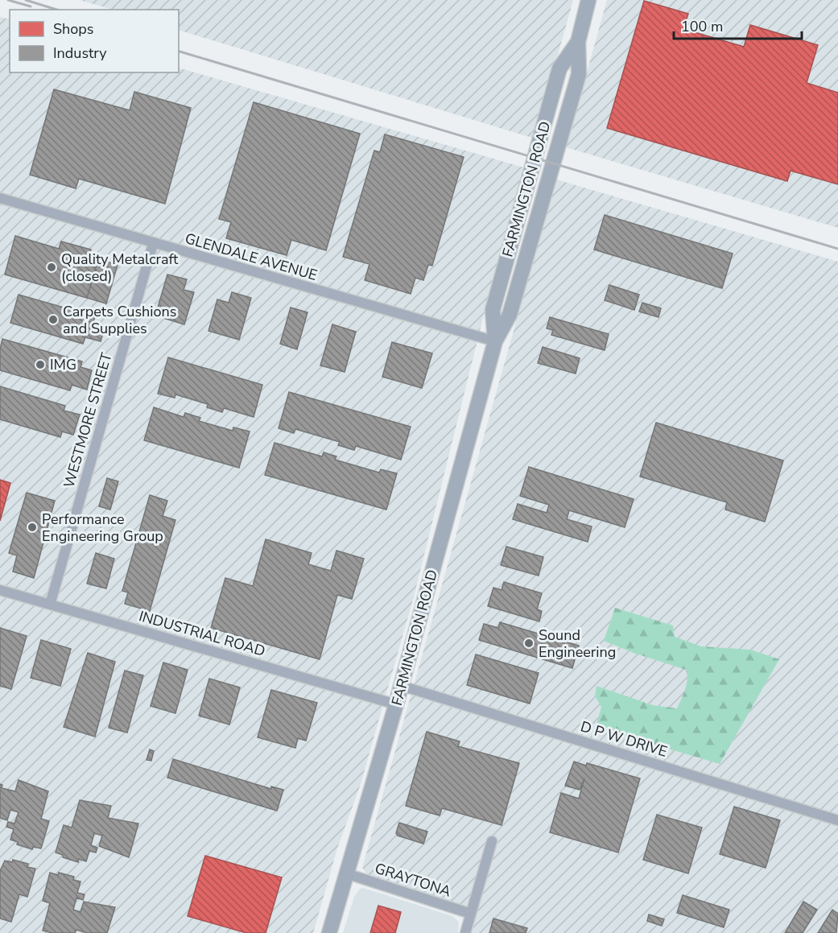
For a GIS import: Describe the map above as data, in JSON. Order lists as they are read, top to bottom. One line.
{"streets":{"main road":["FARMINGTON ROAD"],"street":["GLENDALE AVENUE","WESTMORE STREET","INDUSTRIAL ROAD","D P W DRIVE","GRAYTONA"]},"crossings":[["FARMINGTON ROAD","GLENDALE AVENUE"],["FARMINGTON ROAD","INDUSTRIAL ROAD"],["FARMINGTON ROAD","D P W DRIVE"],["FARMINGTON ROAD","GRAYTONA"],["GLENDALE AVENUE","WESTMORE STREET"],["WESTMORE STREET","INDUSTRIAL ROAD"]],"places":["Quality Metalcraft (closed)","Carpets Cushions and Supplies","IMG","Performance Engineering Group","Sound Engineering"],"legend":["Shops","Industry"],"scale_bar":"100 m"}
